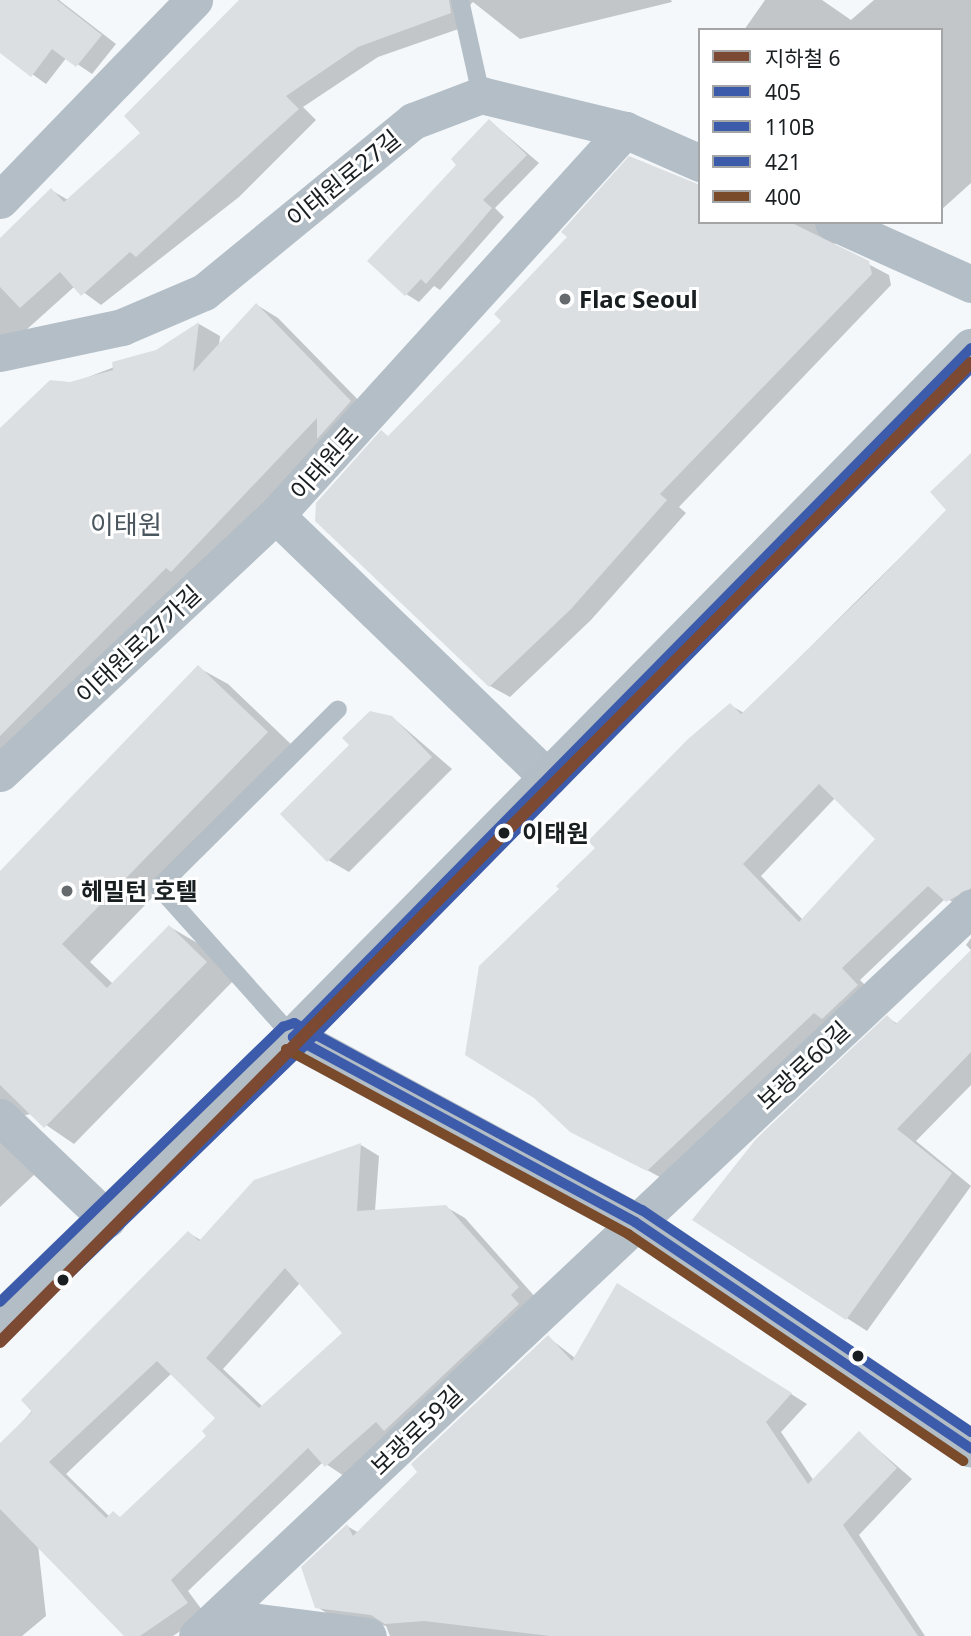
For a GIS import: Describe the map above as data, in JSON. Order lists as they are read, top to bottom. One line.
{"streets":{"street":["이태원로27길","이태원로","이태원로27가길","보광로60길","보광로59길"]},"crossings":[["이태원로","이태원로27가길"],["보광로60길","보광로59길"]],"districts":["이태원"],"places":["Flac Seoul","이태원","헤밀턴 호텔"],"lines":["transit line 405","metro line 6","transit line 110B","transit line 421","transit line 400"],"legend":["지하철 6","405","110B","421","400"]}
